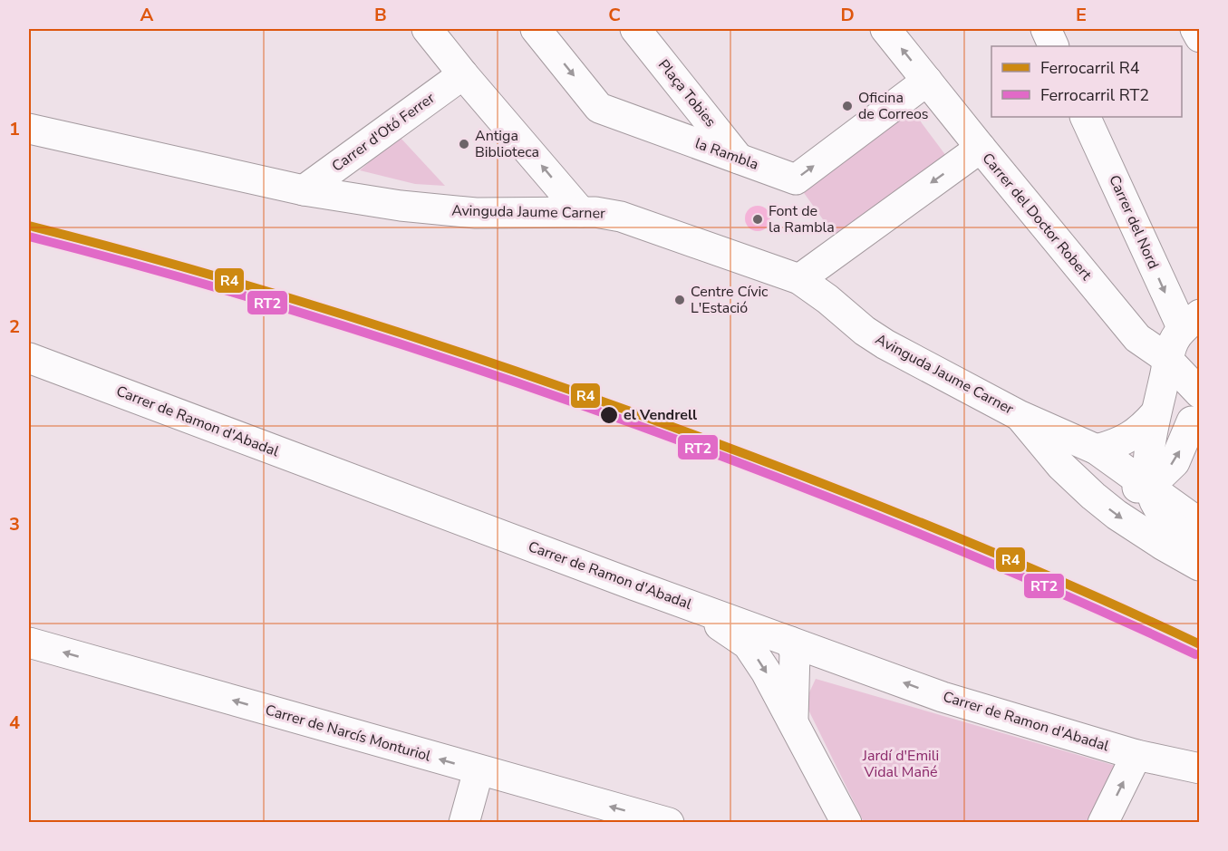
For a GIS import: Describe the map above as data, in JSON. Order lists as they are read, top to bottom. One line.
{"streets":{"street":["Plaça Tobies","Carrer d'Otó Ferrer","la Rambla","Avinguda Jaume Carner","Carrer del Doctor Robert","Carrer del Nord","Carrer de Ramon d'Abadal","Carrer de Narcís Monturiol"]},"crossings":[["Plaça Tobies","la Rambla"],["Carrer d'Otó Ferrer","Avinguda Jaume Carner"],["la Rambla","Carrer del Doctor Robert"]],"one_way":["la Rambla","Carrer del Nord","Carrer de Narcís Monturiol"],"parks":["Jardí d'Emili Vidal Mañé"],"places":["Oficina de Correos","Antiga Biblioteca","Font de la Rambla","Centre Cívic L'Estació","el Vendrell"],"lines":["rail line R4","rail line RT2"],"legend":["Ferrocarril R4","Ferrocarril RT2"],"grid":{"columns":["A","B","C","D","E"],"rows":["1","2","3","4"]}}
